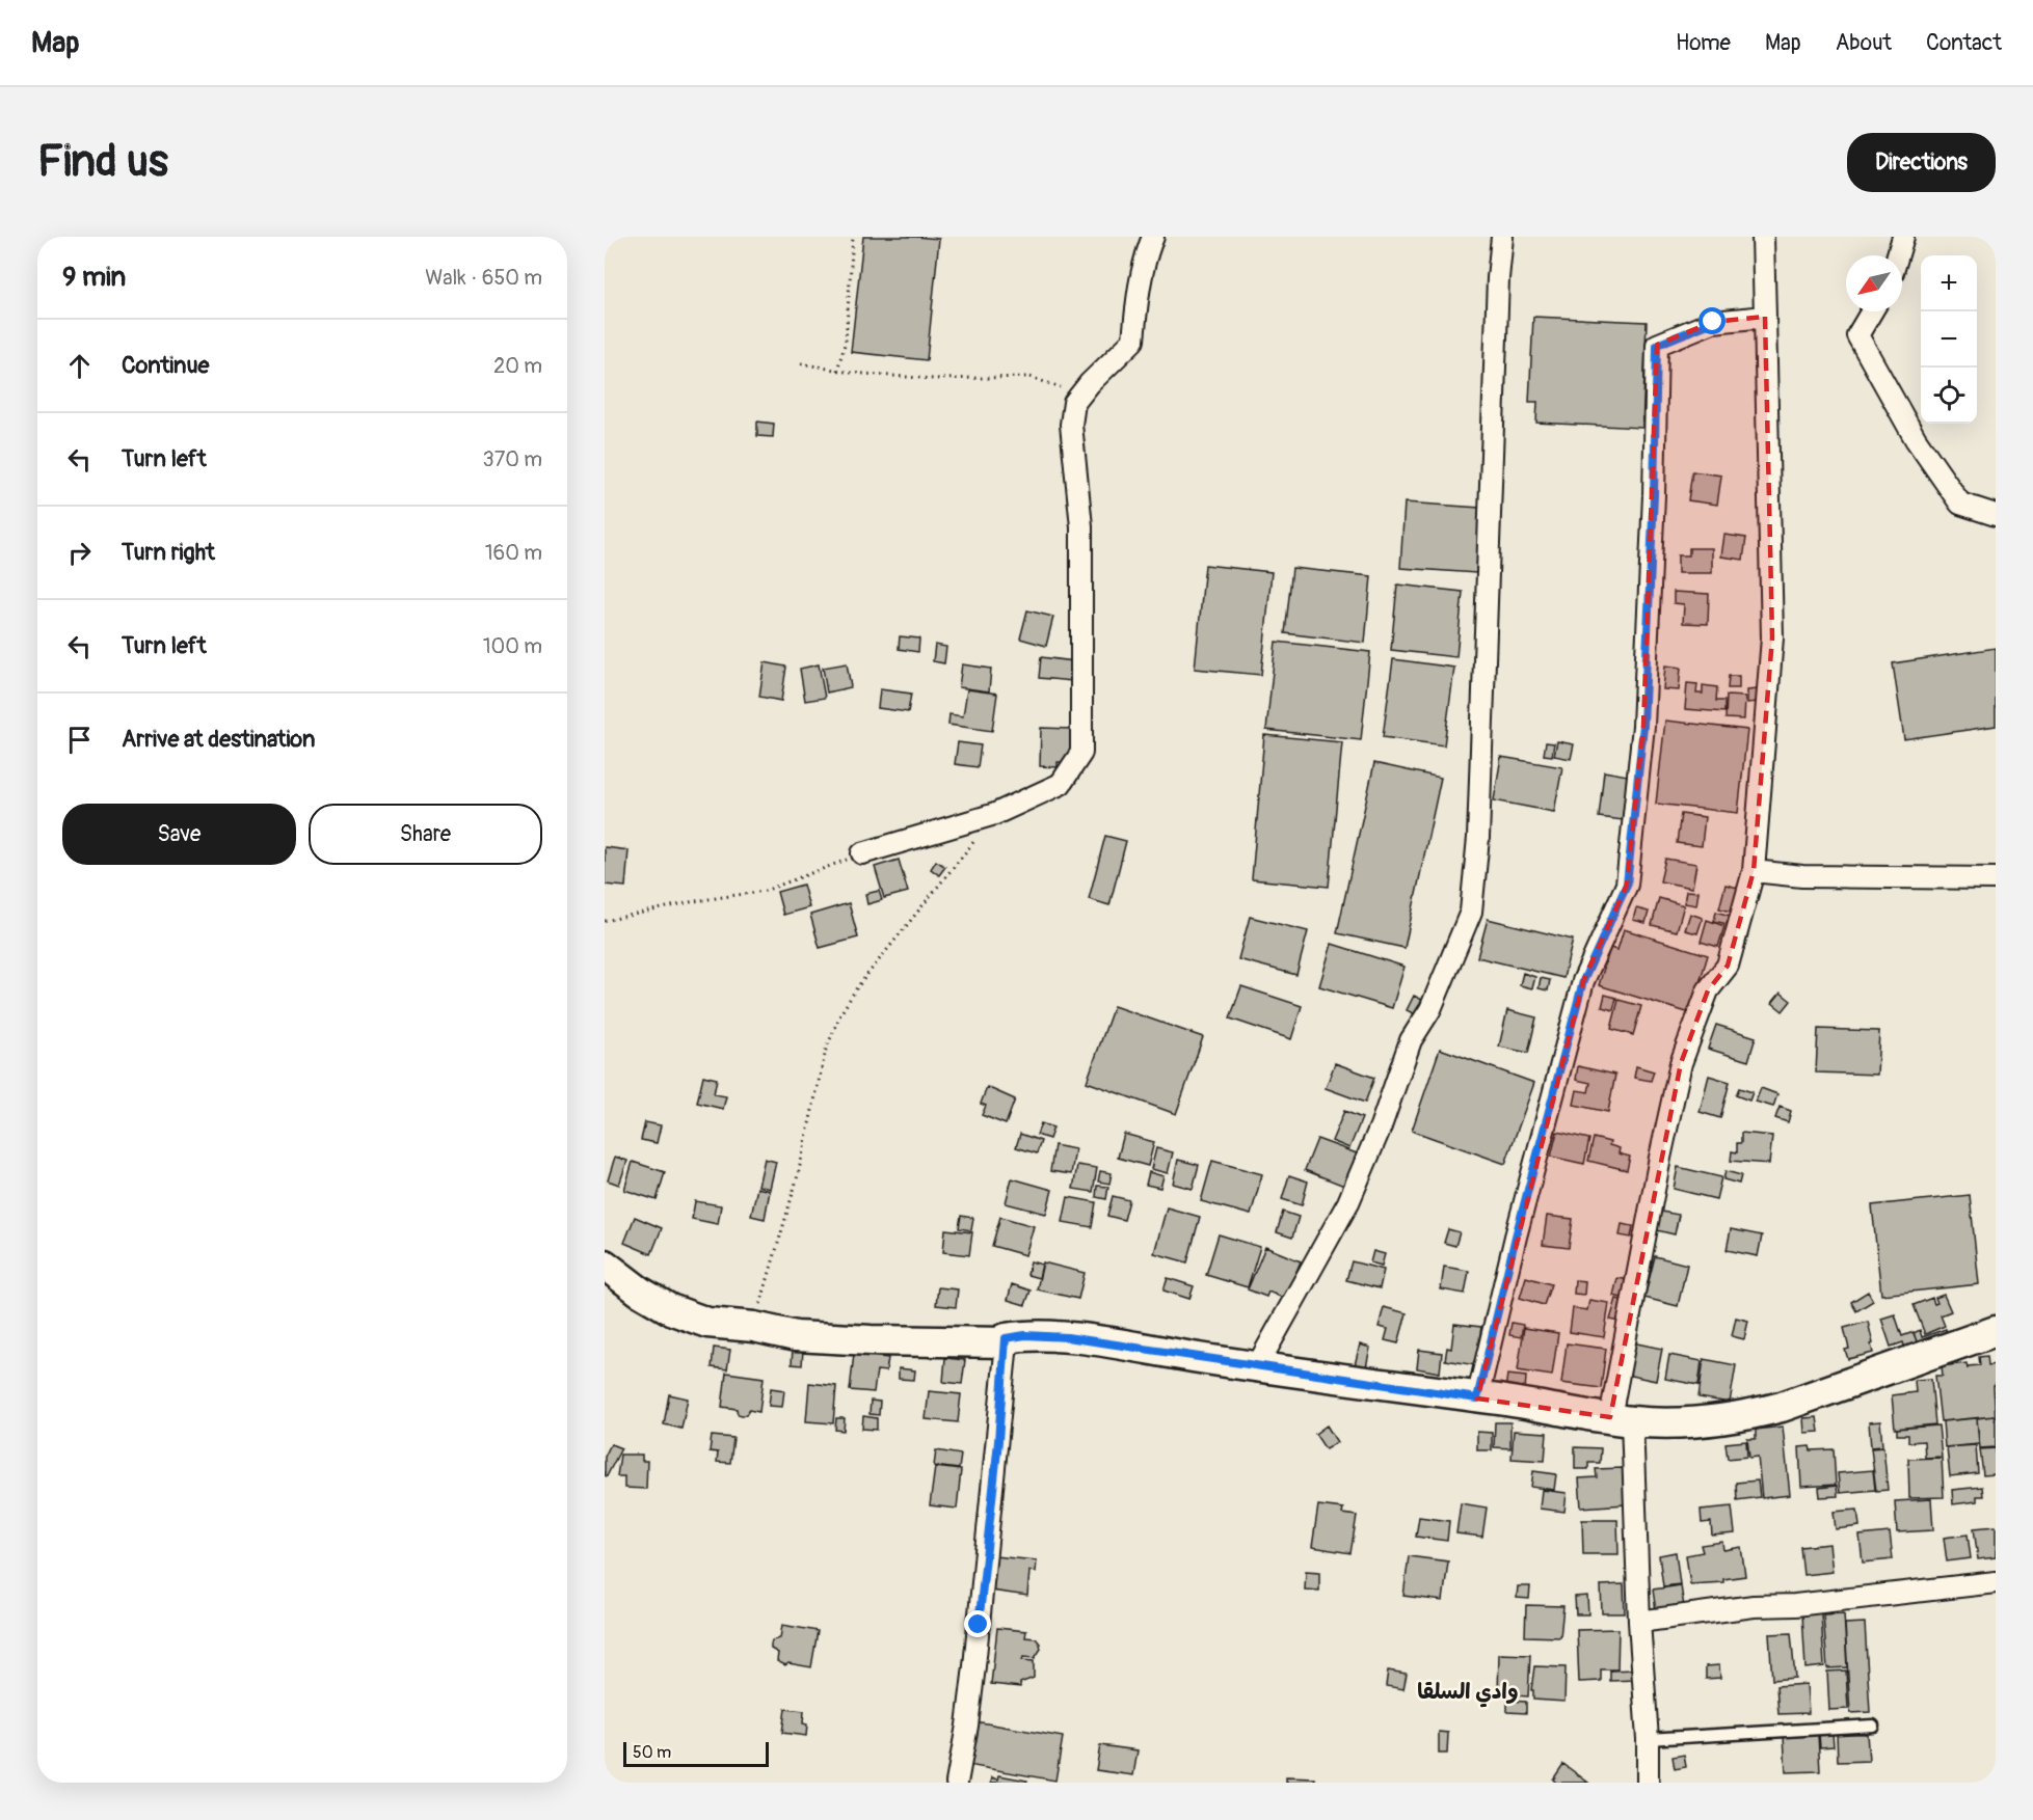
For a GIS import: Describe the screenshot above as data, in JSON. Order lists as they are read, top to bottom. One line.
{"districts":["وادي السلقا"],"scale_bar":"50 m","north":"bottom left","page":{"header":"Map","nav":["Home","Map","About","Contact"],"buttons":["Directions",["Save","Share"]],"title":"Find us","heading":["9 min","Walk · 650 m"],"map_buttons":["+","−"],"list":[["Continue","20 m"],["Turn left","370 m"],["Turn right","160 m"],["Turn left","100 m"],"Arrive at destination"],"scale":"50 m"}}
